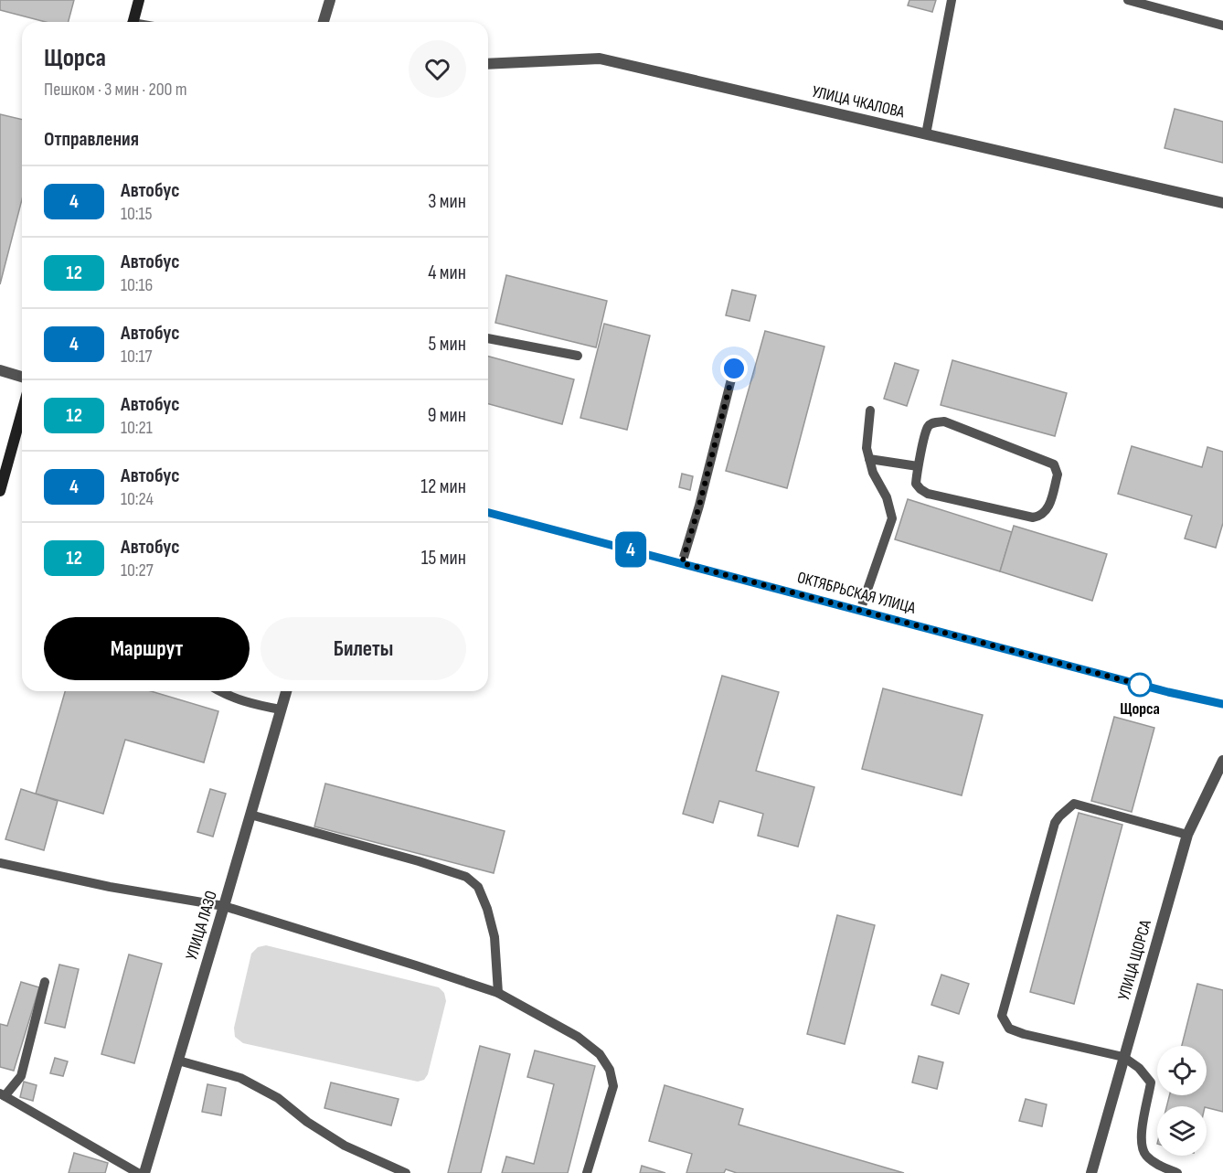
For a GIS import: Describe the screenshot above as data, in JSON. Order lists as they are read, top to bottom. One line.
{"streets":{"main road":["ОКТЯБРЬСКАЯ УЛИЦА"],"street":["УЛИЦА ЧКАЛОВА","УЛИЦА ЛАЗО","УЛИЦА ЩОРСА"]},"places":["Щорса"],"lines":["bus line 4"],"page":{"on_map":"4","heading":[["Щорса","Пешком · 3 мин · 200 m"],"Отправления"],"list":[{"mark":"4","name":"Автобус","note":"10:15","value":"3 мин"},{"mark":"12","name":"Автобус","note":"10:16","value":"4 мин"},{"mark":"4","name":"Автобус","note":"10:17","value":"5 мин"},{"mark":"12","name":"Автобус","note":"10:21","value":"9 мин"},{"mark":"4","name":"Автобус","note":"10:24","value":"12 мин"},{"mark":"12","name":"Автобус","note":"10:27","value":"15 мин"}],"buttons":["Маршрут","Билеты"]}}
